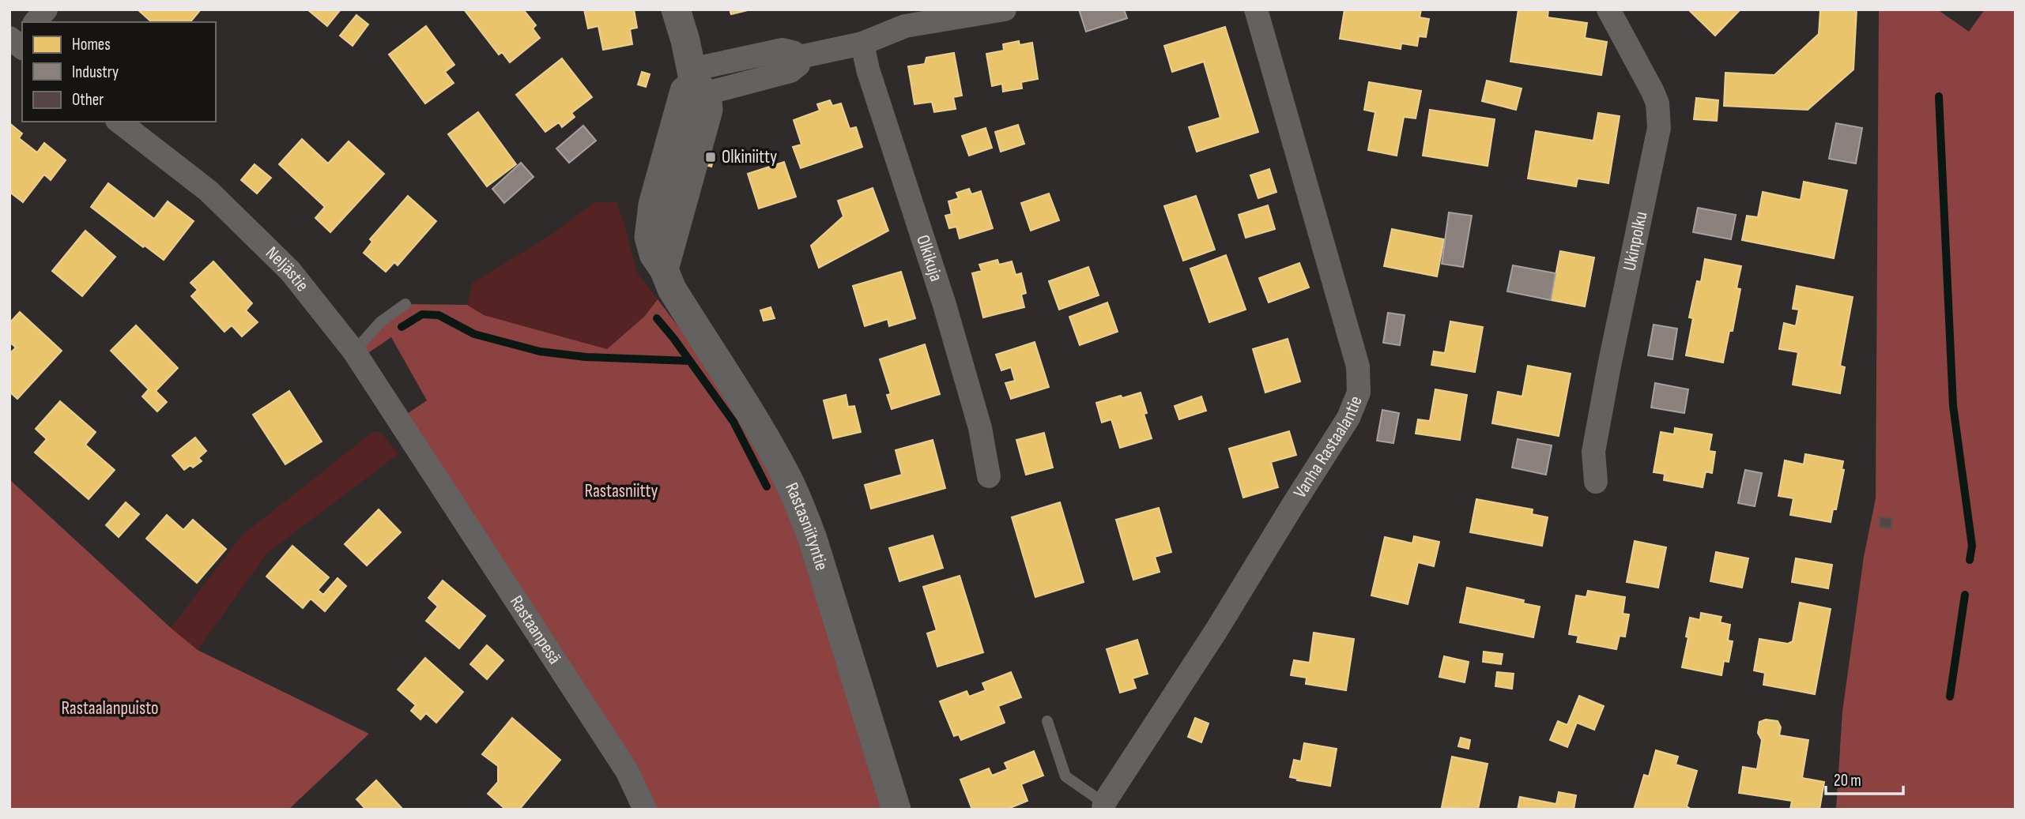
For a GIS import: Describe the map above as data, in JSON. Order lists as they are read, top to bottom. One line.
{"streets":{"street":["Ukinpolku","Olkikuja","Neljästie","Vanha Rastaalantie","Rastasniityntie","Rastaanpesä"]},"crossings":[["Neljästie","Rastaanpesä"]],"parks":["Rastasniitty","Rastaalanpuisto"],"places":{"transit":["Olkiniitty"]},"legend":["Homes","Industry","Other"],"scale_bar":"20 m"}
